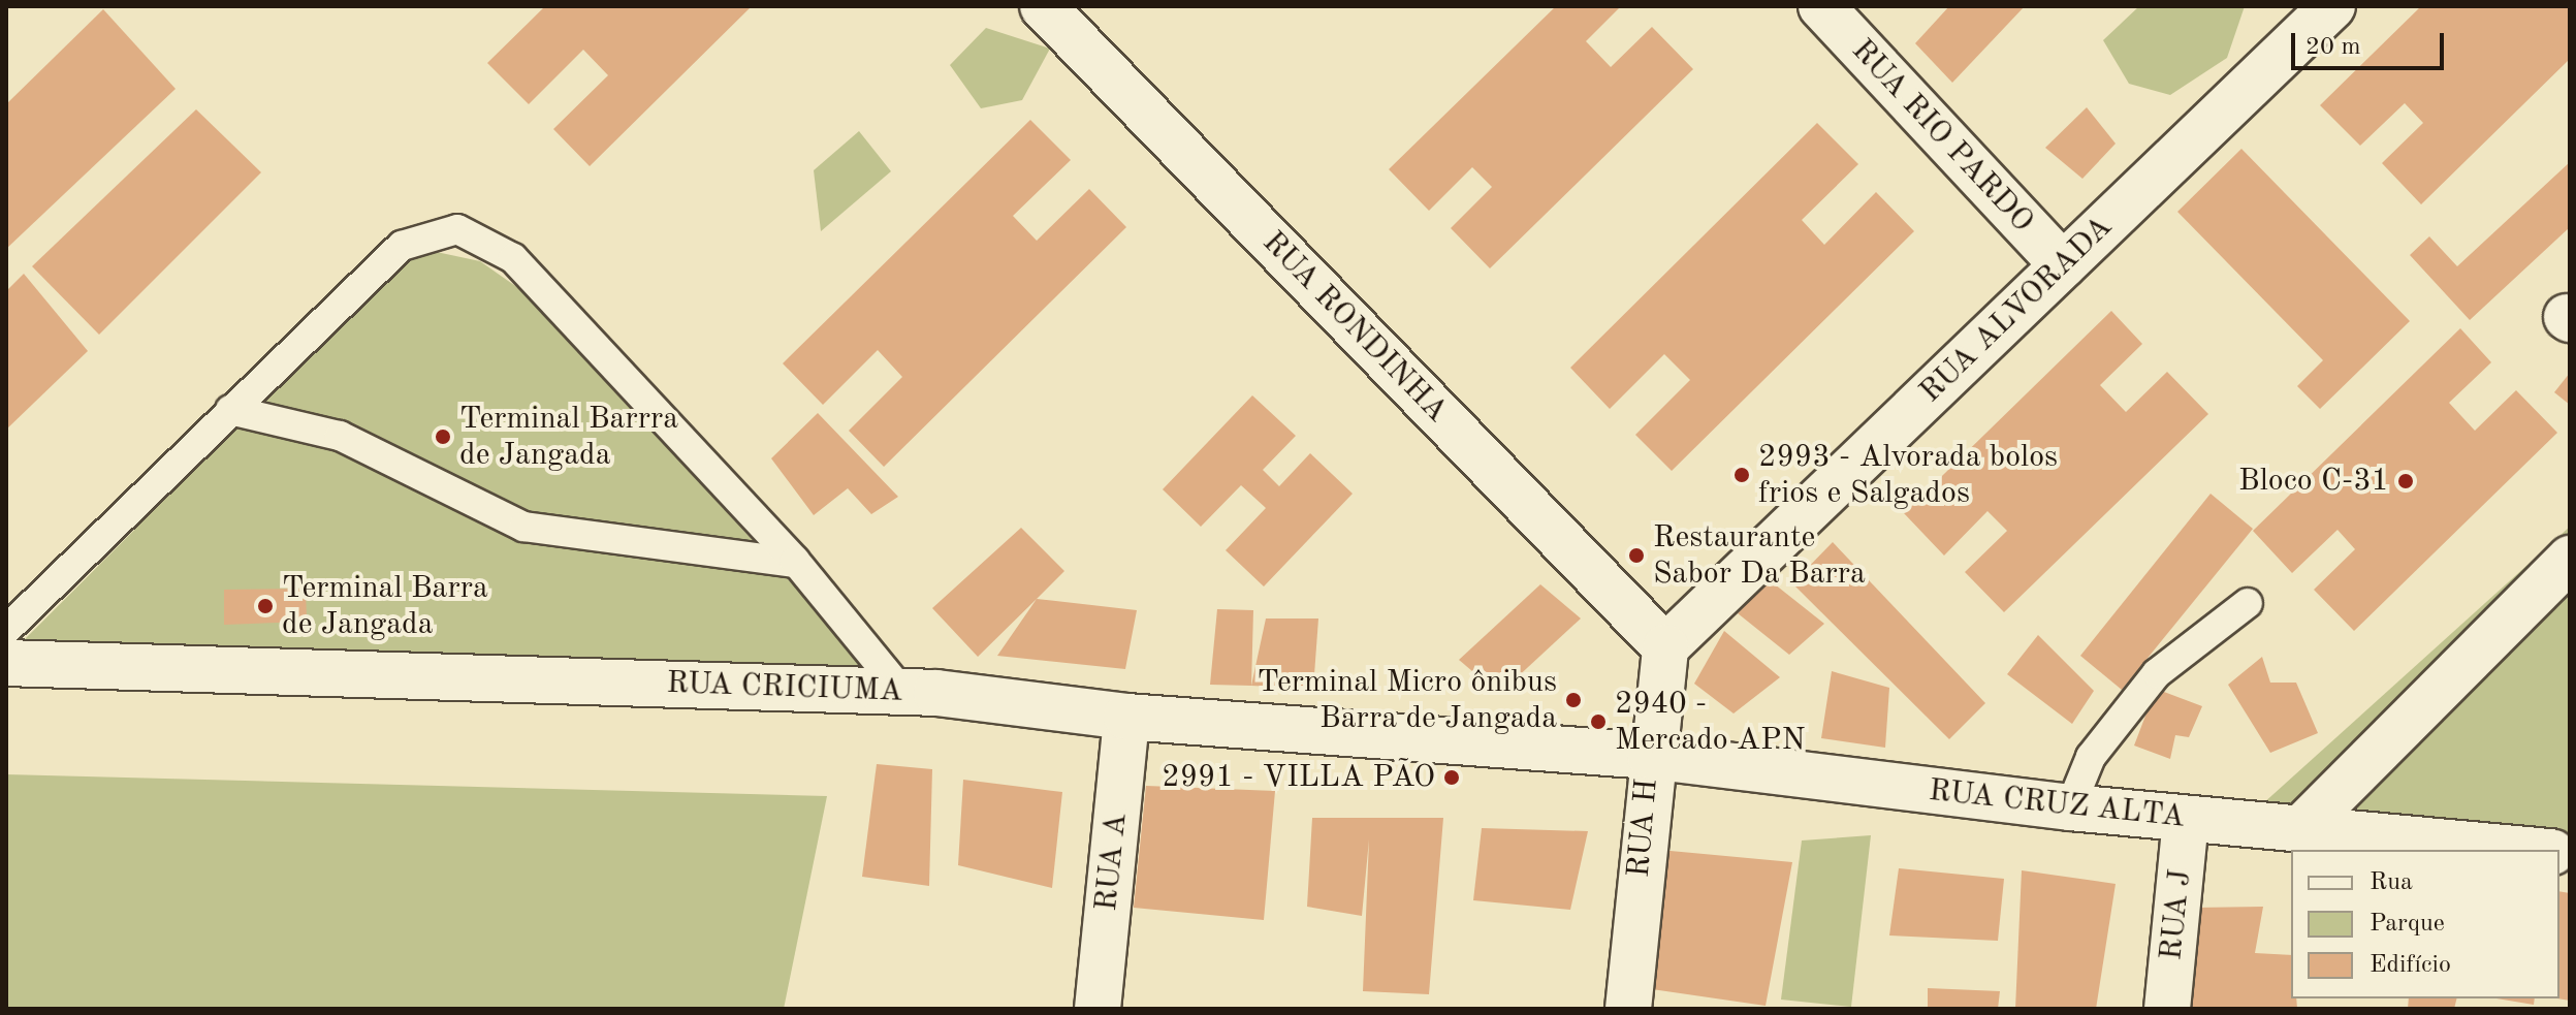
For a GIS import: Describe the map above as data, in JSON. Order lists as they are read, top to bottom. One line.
{"streets":{"street":["RUA RIO PARDO","RUA ALVORADA","RUA RONDINHA","RUA CRICIUMA","RUA CRUZ ALTA","RUA H","RUA A","RUA J"]},"crossings":[["RUA RIO PARDO","RUA ALVORADA"],["RUA ALVORADA","RUA RONDINHA"],["RUA ALVORADA","RUA H"],["RUA RONDINHA","RUA H"],["RUA CRICIUMA","RUA CRUZ ALTA"],["RUA CRICIUMA","RUA A"],["RUA CRUZ ALTA","RUA H"],["RUA CRUZ ALTA","RUA J"]],"places":["Terminal Barrra de Jangada","2993 - Alvorada bolos frios e Salgados","Bloco C-31","Restaurante Sabor Da Barra","Terminal Barra de Jangada","Terminal Micro ônibus Barra de Jangada","2940 - Mercado APN","2991 - VILLA PÃO"],"legend":["Rua","Parque","Edifício"],"scale_bar":"20 m"}
